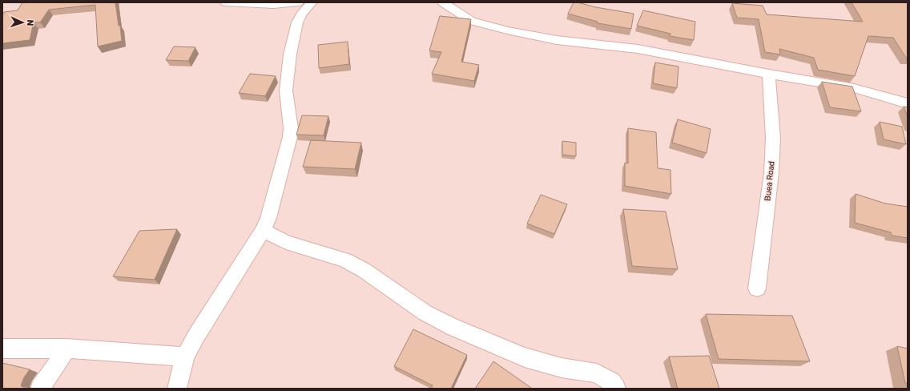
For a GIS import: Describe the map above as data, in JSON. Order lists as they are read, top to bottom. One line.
{"streets":{"street":["Buea Road"]},"north":"right"}
